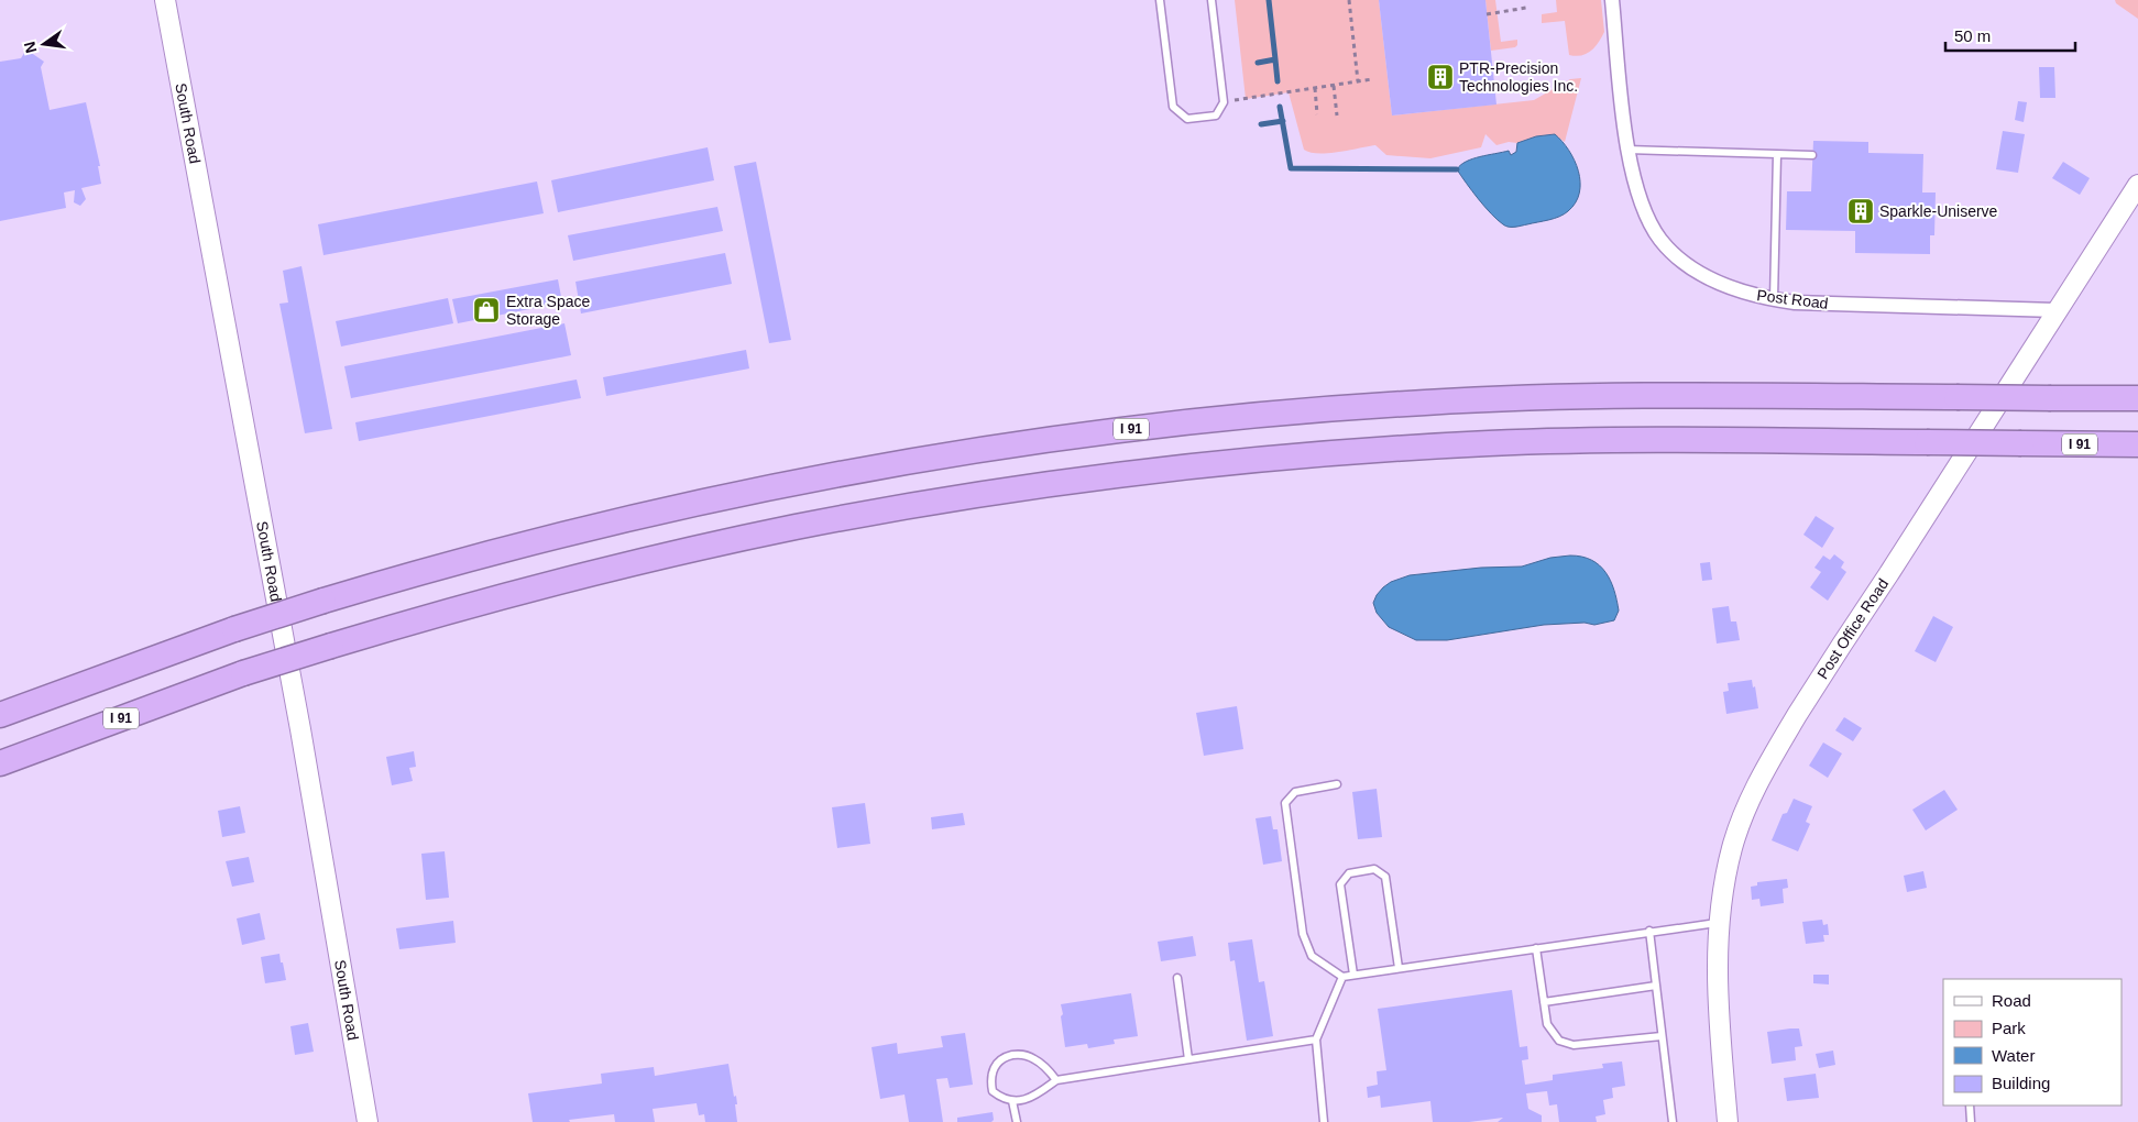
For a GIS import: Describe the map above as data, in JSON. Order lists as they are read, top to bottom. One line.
{"streets":{"highway":["I 91"],"main road":["South Road","Post Office Road"],"street":["Post Road"]},"crossings":[["Post Road","Post Office Road"]],"places":{"building":["PTR-Precision Technologies Inc.","Sparkle-Uniserve"],"shop":["Extra Space Storage"]},"legend":["Road","Park","Water","Building"],"scale_bar":"50 m","north":"left"}
